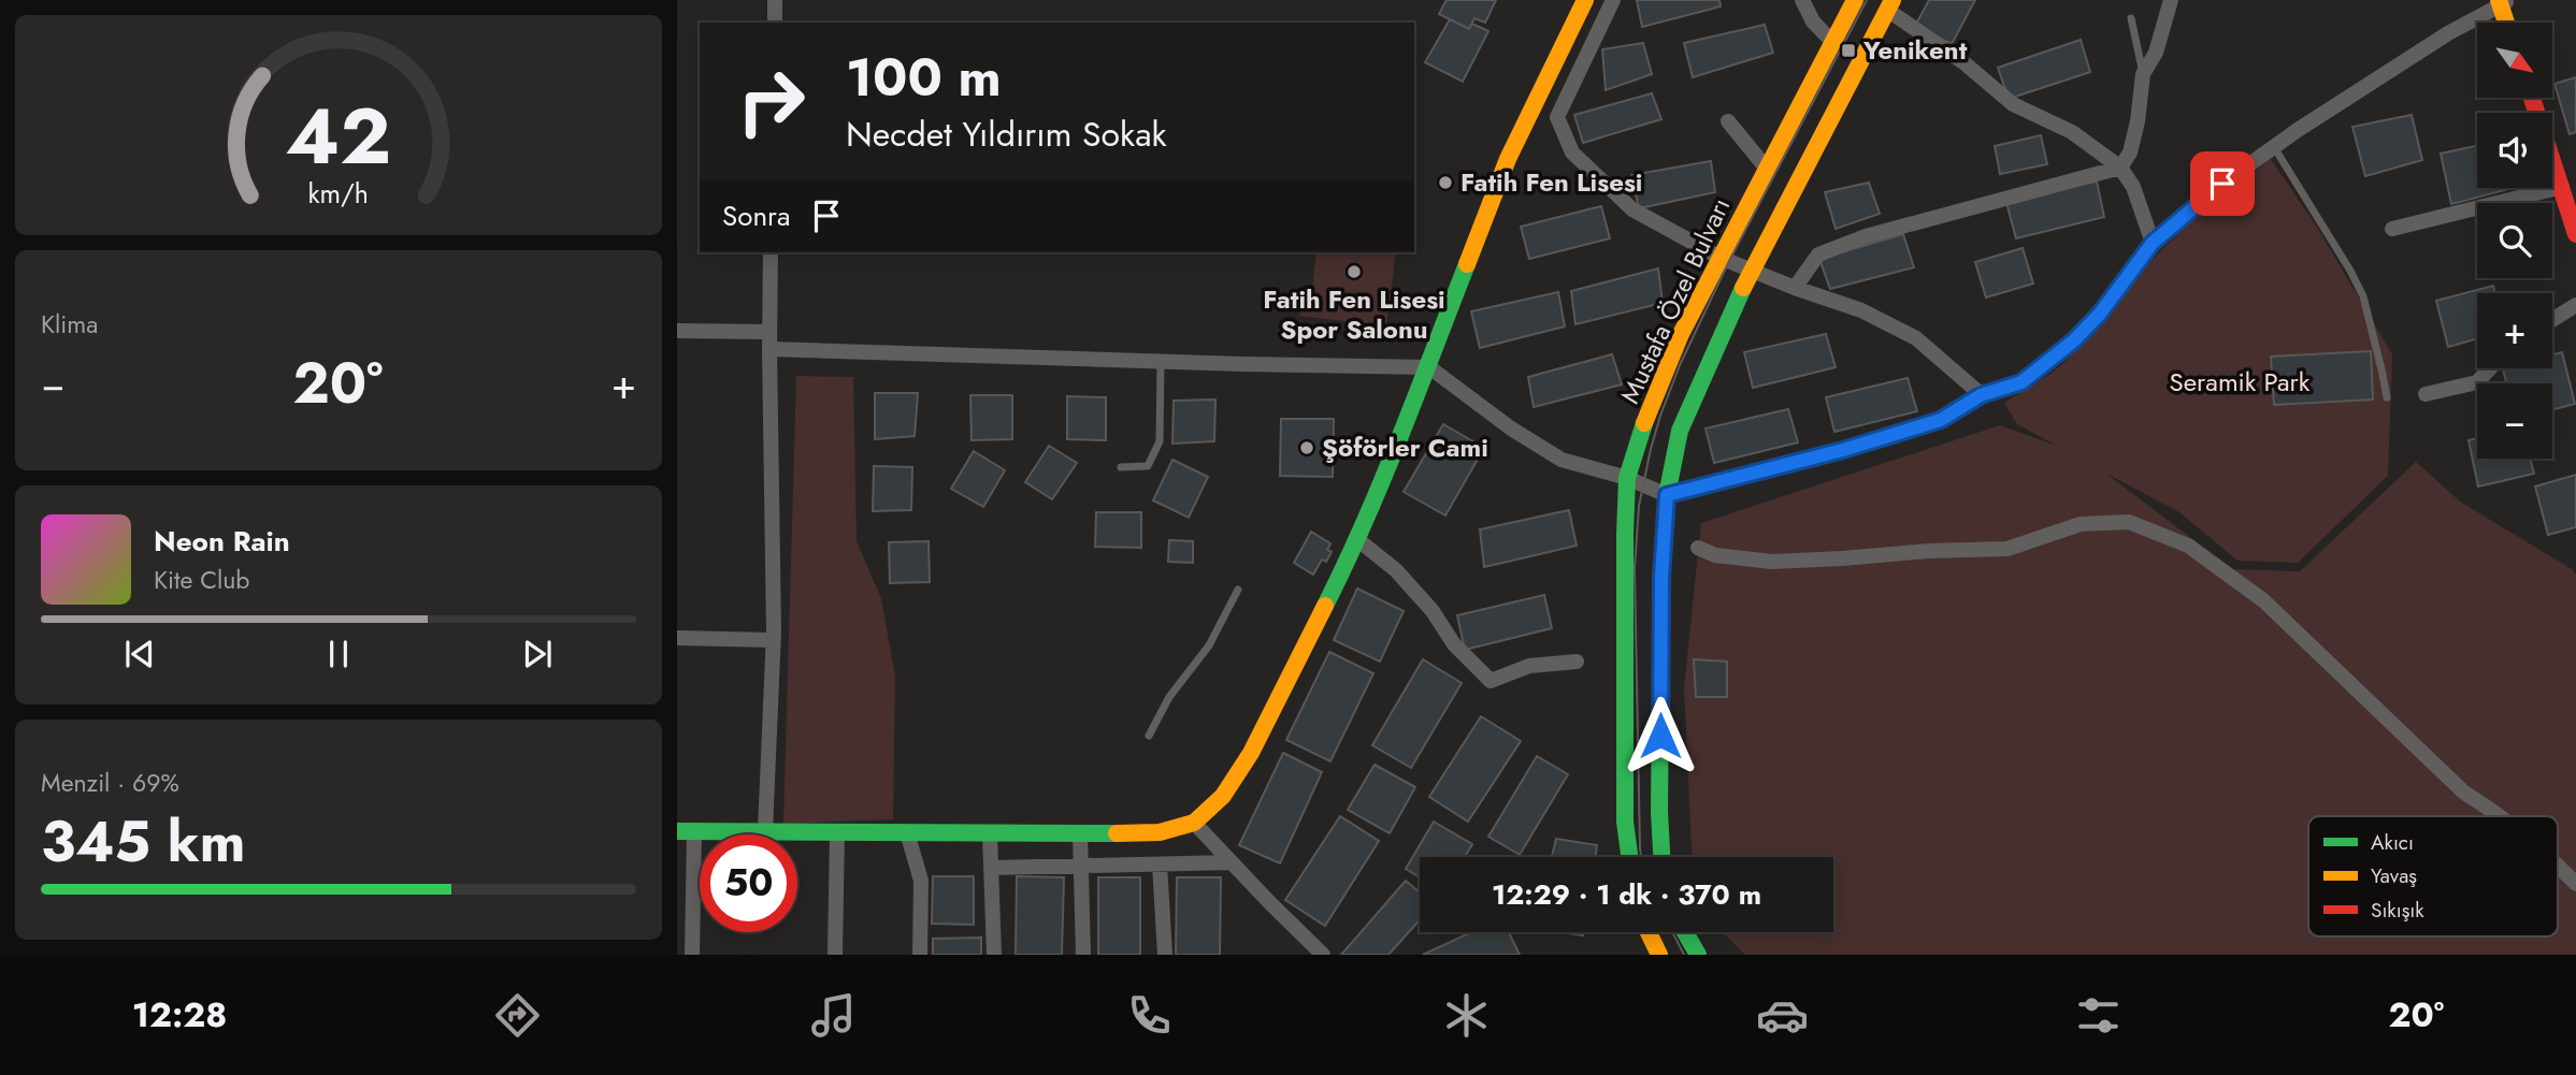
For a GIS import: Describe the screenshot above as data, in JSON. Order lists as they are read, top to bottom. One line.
{"streets":{"main road":["Mustafa Özel Bulvarı"]},"parks":["Seramik Park"],"places":{"transit":["Yenikent"],"other":["Fatih Fen Lisesi","Fatih Fen Lisesi Spor Salonu","Şöförler Cami"]},"legend":["Akıcı","Yavaş","Sıkışık"],"north":"bottom right","page":{"map_buttons":["+","−"],"turn":["100 m","Necdet Yıldırım Sokak"],"then":"Sonra","tile":["Klima",["Menzil · 69%","345 km"]],"heat":["−","20°","+"],"song":["Neon Rain","Kite Club"],"limit":"50","trip":"12:29 · 1 dk · 370 m","tabs":["12:28","20°"],"gauge":["42","km/h"]}}
